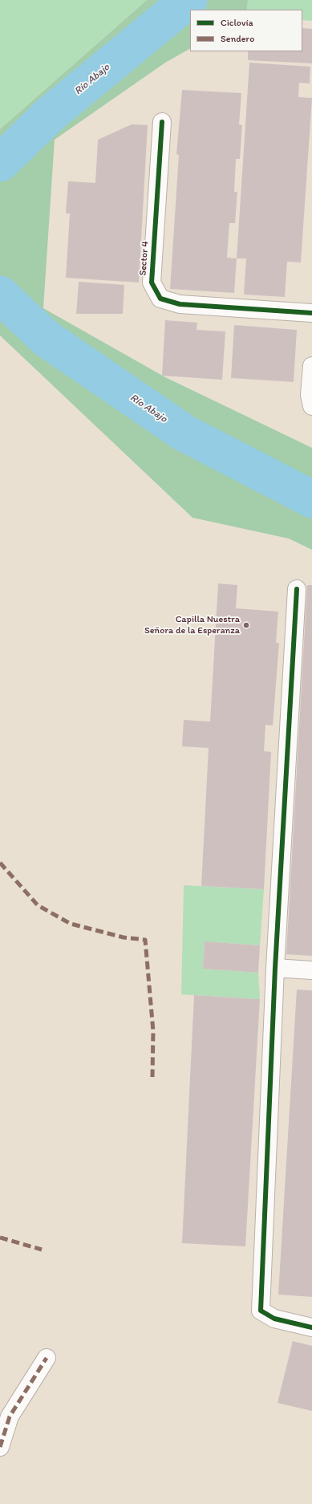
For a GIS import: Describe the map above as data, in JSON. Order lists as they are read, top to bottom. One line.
{"streets":{"street":["Sector 4"]},"water":["Río Abajo"],"places":["Capilla Nuestra Señora de la Esperanza"],"legend":["Ciclovía","Sendero"]}
